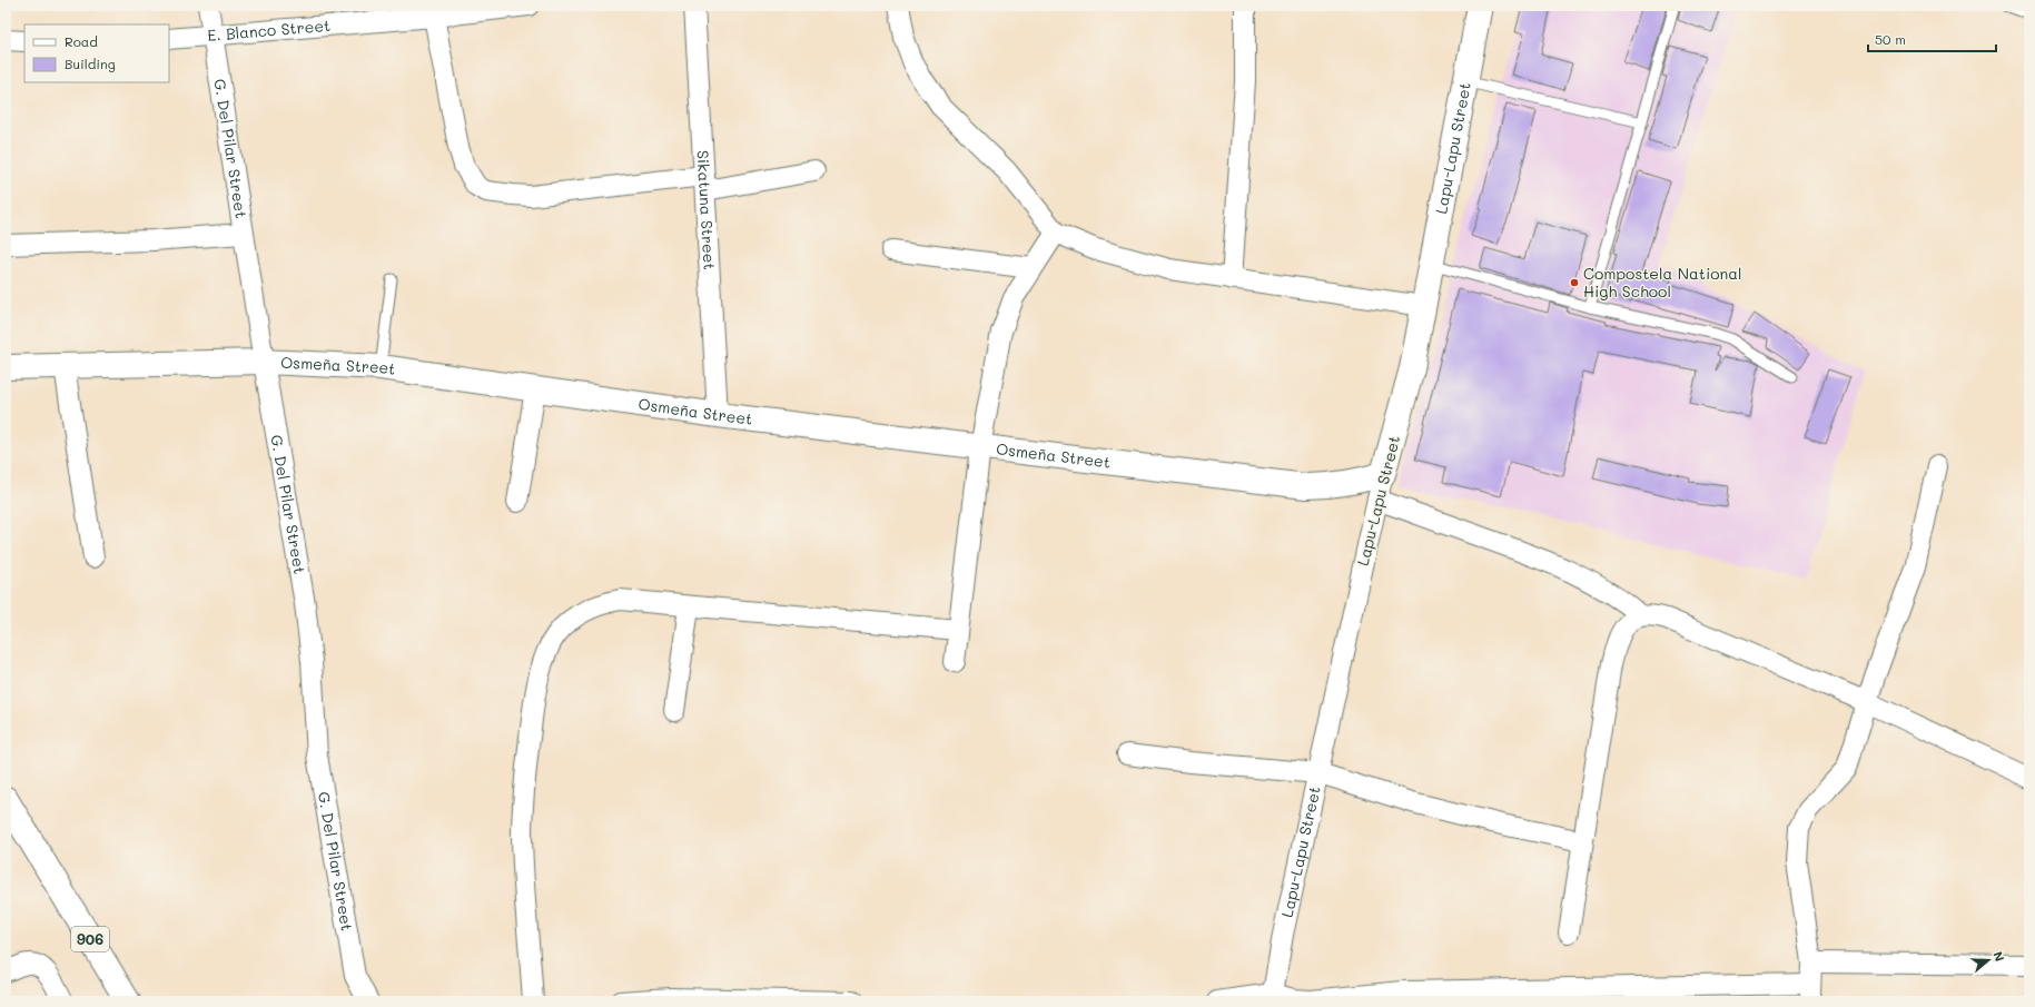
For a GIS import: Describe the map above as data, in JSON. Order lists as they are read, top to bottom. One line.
{"streets":{"street":["E. Blanco Street","Lapu-Lapu Street","G. Del Pilar Street","Sikatuna Street","Osmeña Street","906"]},"crossings":[["E. Blanco Street","G. Del Pilar Street"],["Lapu-Lapu Street","Osmeña Street"],["G. Del Pilar Street","Osmeña Street"],["Sikatuna Street","Osmeña Street"]],"places":["Compostela National High School"],"legend":["Road","Building"],"scale_bar":"50 m","north":"right"}
